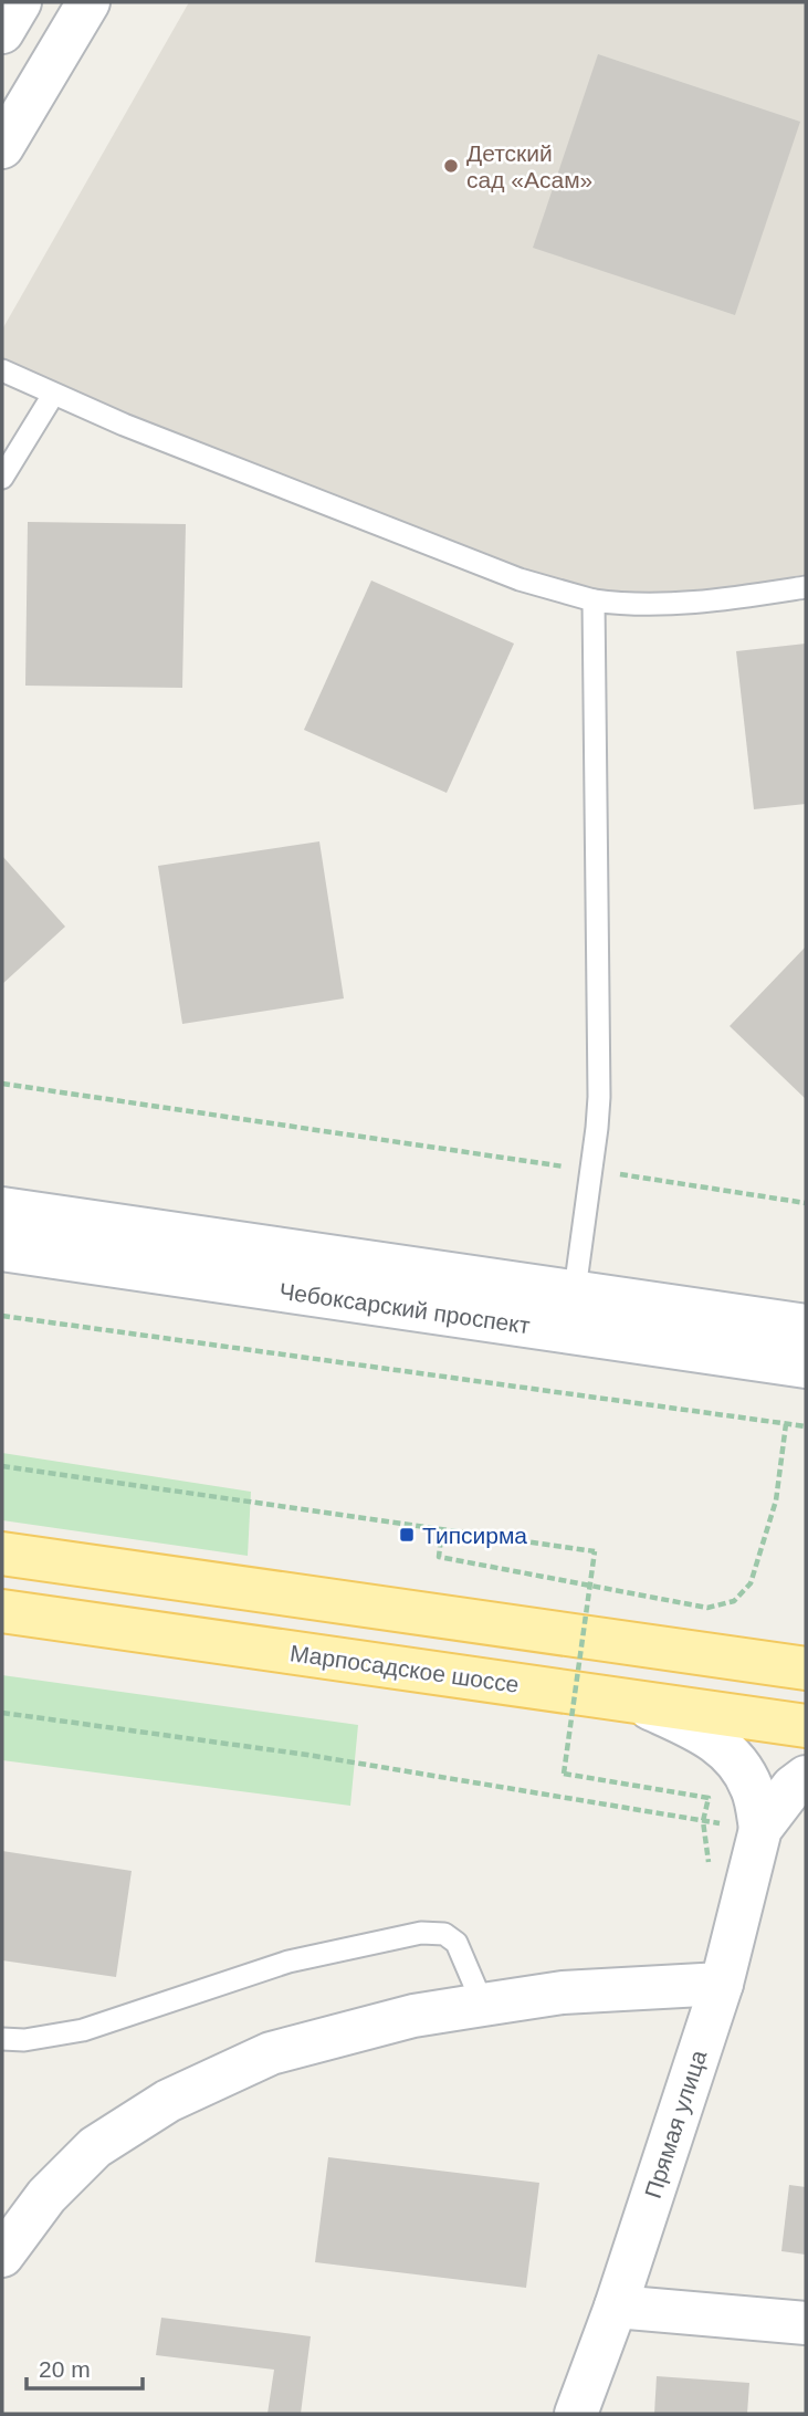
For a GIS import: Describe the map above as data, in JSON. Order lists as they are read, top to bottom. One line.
{"streets":{"main road":["Марпосадское шоссе"],"street":["Чебоксарский проспект","Прямая улица"]},"places":{"other":["Детский сад «Асам»"],"transit":["Типсирма"]},"scale_bar":"20 m"}
